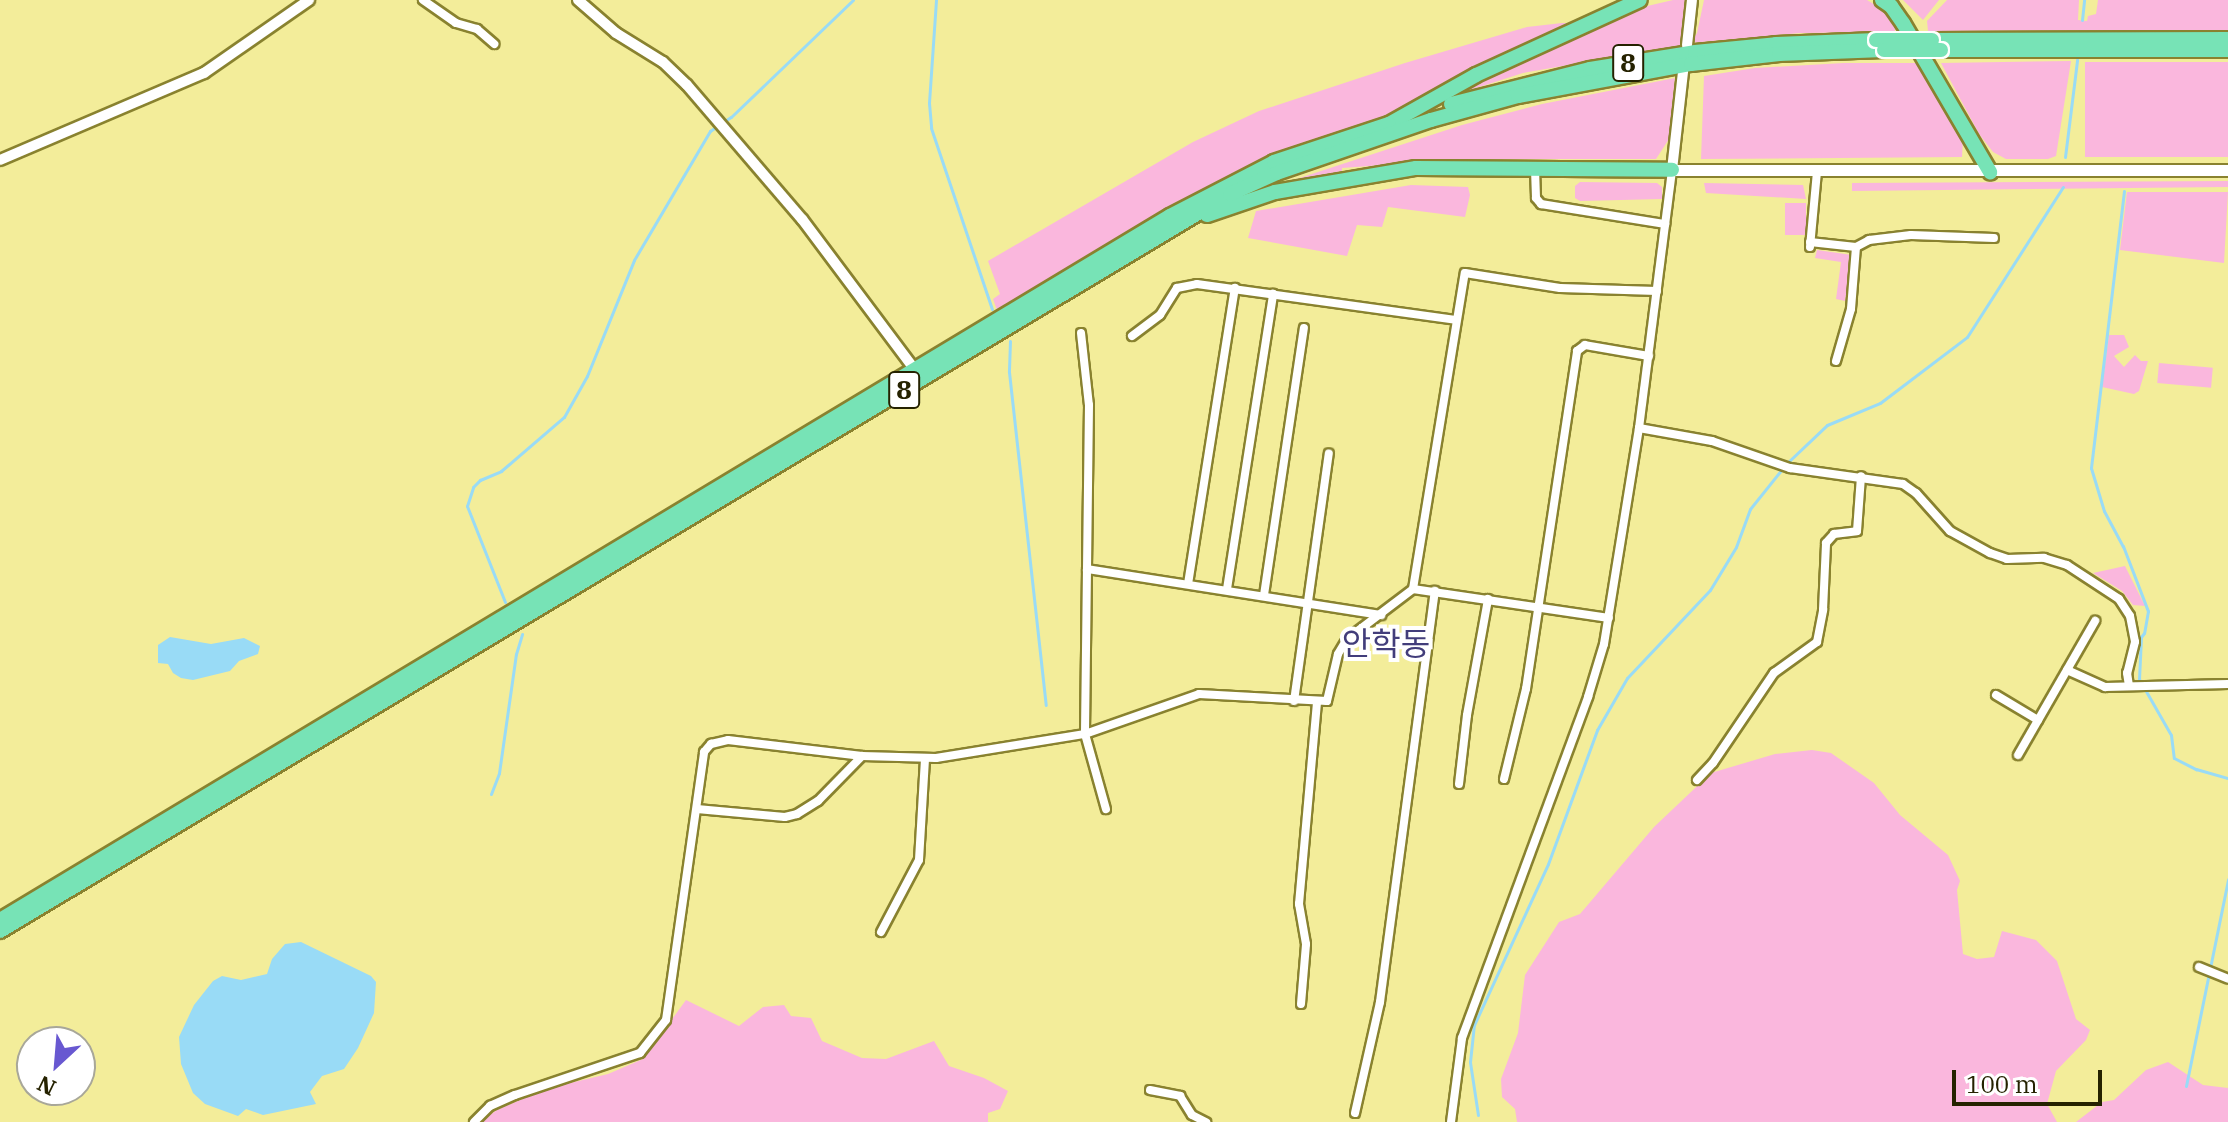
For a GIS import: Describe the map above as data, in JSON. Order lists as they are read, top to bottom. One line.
{"streets":{"highway":["8"]},"districts":["안학동"],"scale_bar":"100 m","north":"bottom left"}
